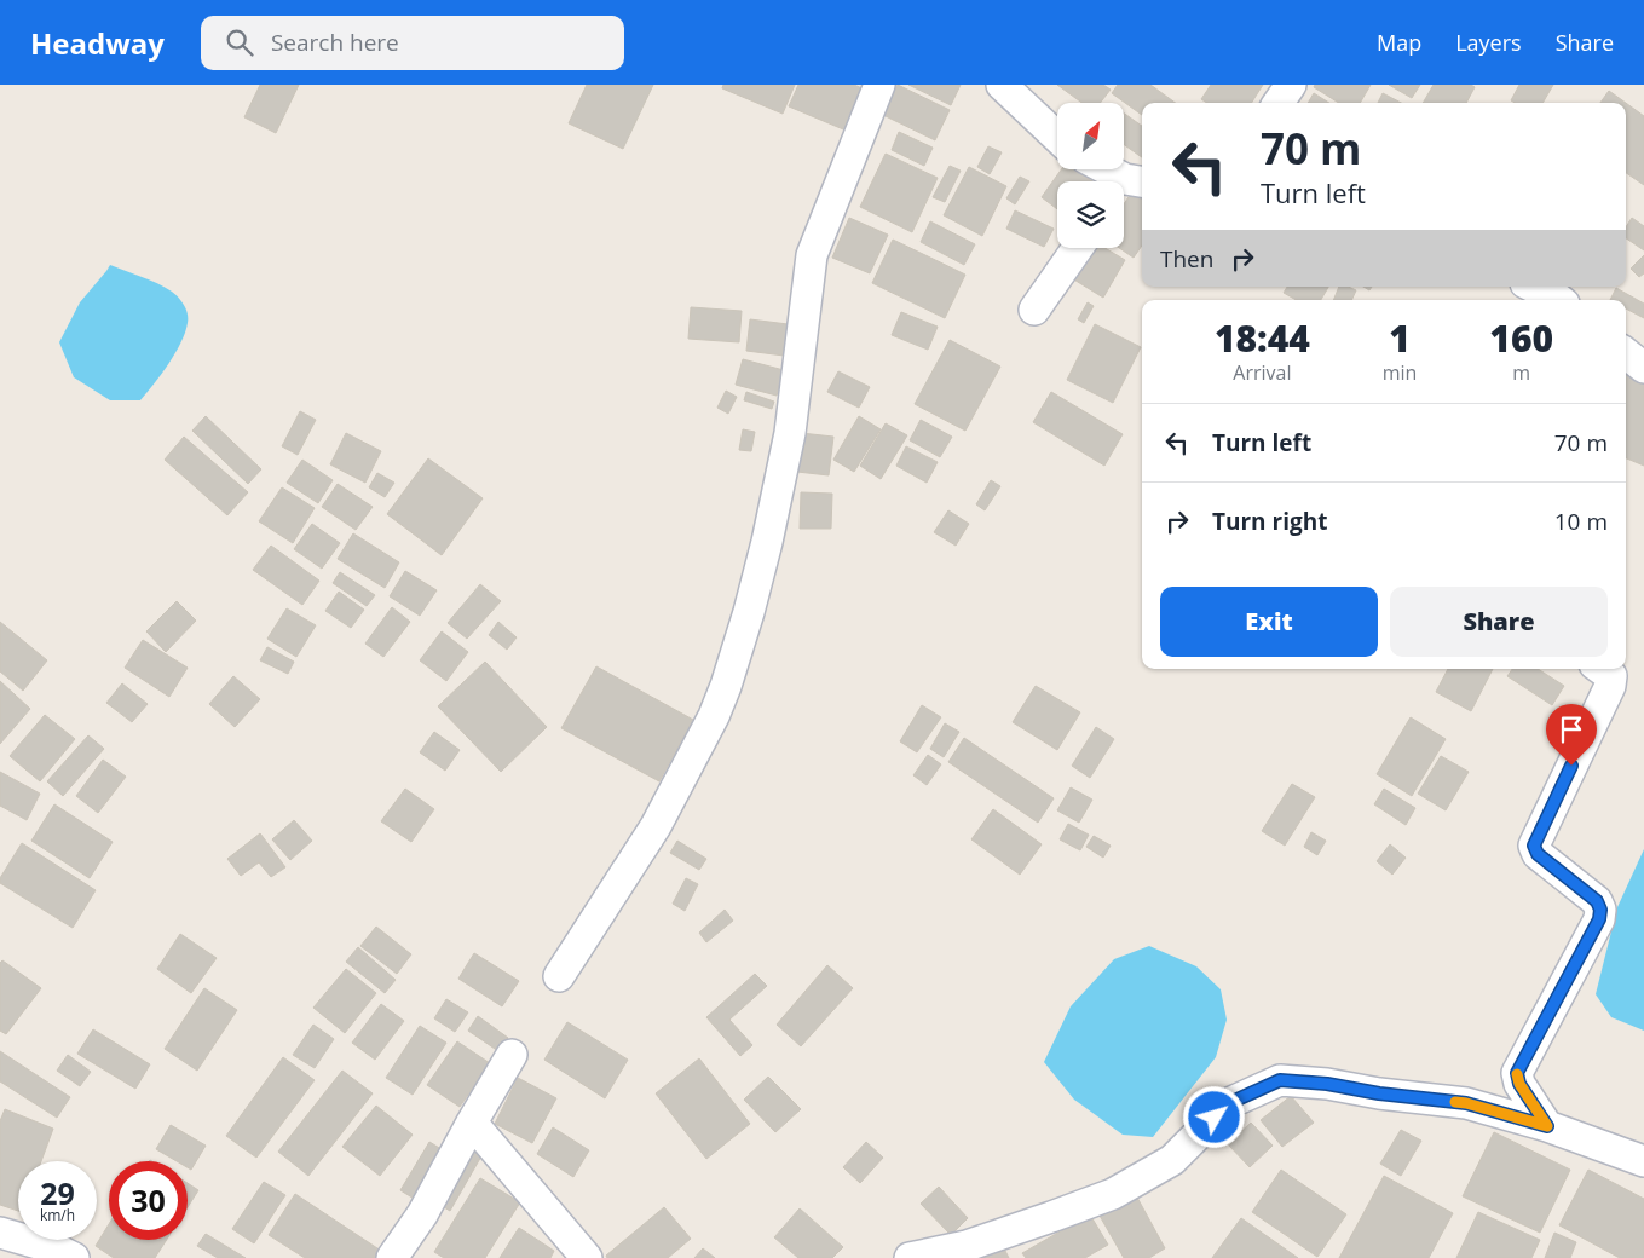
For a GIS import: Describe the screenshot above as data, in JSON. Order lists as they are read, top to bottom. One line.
{"north":"top right","page":{"header":"Headway","search":"Search here","nav":["Map","Layers","Share"],"turn":["70 m","Turn left"],"then":"Then","eta":["18:44","Arrival","1","min","160","m"],"list":[{"name":"Turn left","value":"70 m"},{"name":"Turn right","value":"10 m"}],"buttons":["Exit","Share"],"speed":"29 km/h","limit":"30"}}
